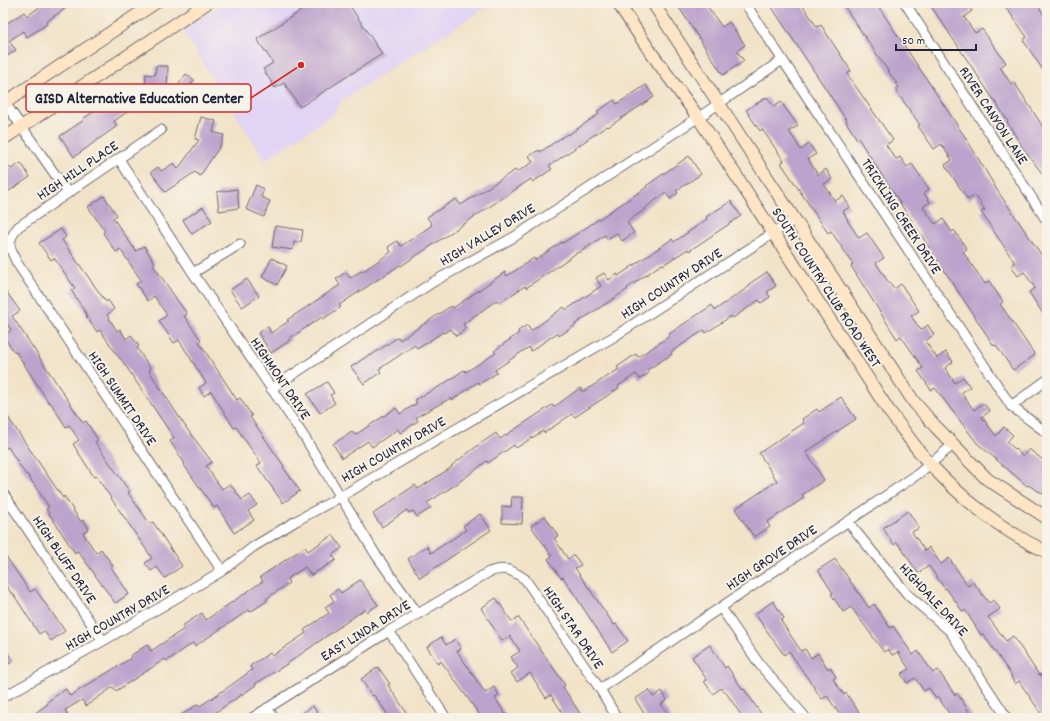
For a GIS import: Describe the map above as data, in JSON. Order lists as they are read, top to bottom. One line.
{"streets":{"street":["RIVER CANYON LANE","HIGH HILL PLACE","TRICKLING CREEK DRIVE","HIGH VALLEY DRIVE","HIGH COUNTRY DRIVE","SOUTH COUNTRY CLUB ROAD WEST","HIGHMONT DRIVE","HIGH SUMMIT DRIVE","HIGH GROVE DRIVE","HIGH BLUFF DRIVE","HIGHDALE DRIVE","HIGH STAR DRIVE","EAST LINDA DRIVE"]},"crossings":[["HIGH HILL PLACE","HIGHMONT DRIVE"],["HIGH HILL PLACE","HIGH SUMMIT DRIVE"],["TRICKLING CREEK DRIVE","HIGH VALLEY DRIVE"],["HIGH VALLEY DRIVE","SOUTH COUNTRY CLUB ROAD WEST"],["HIGH VALLEY DRIVE","HIGHMONT DRIVE"],["HIGH COUNTRY DRIVE","SOUTH COUNTRY CLUB ROAD WEST"],["HIGH COUNTRY DRIVE","HIGHMONT DRIVE"],["HIGH COUNTRY DRIVE","HIGH SUMMIT DRIVE"],["HIGH COUNTRY DRIVE","HIGH BLUFF DRIVE"],["SOUTH COUNTRY CLUB ROAD WEST","HIGH GROVE DRIVE"],["HIGHMONT DRIVE","EAST LINDA DRIVE"],["HIGH GROVE DRIVE","HIGHDALE DRIVE"],["HIGH GROVE DRIVE","HIGH STAR DRIVE"],["HIGH STAR DRIVE","EAST LINDA DRIVE"]],"places":["GISD Alternative Education Center"],"scale_bar":"50 m"}
